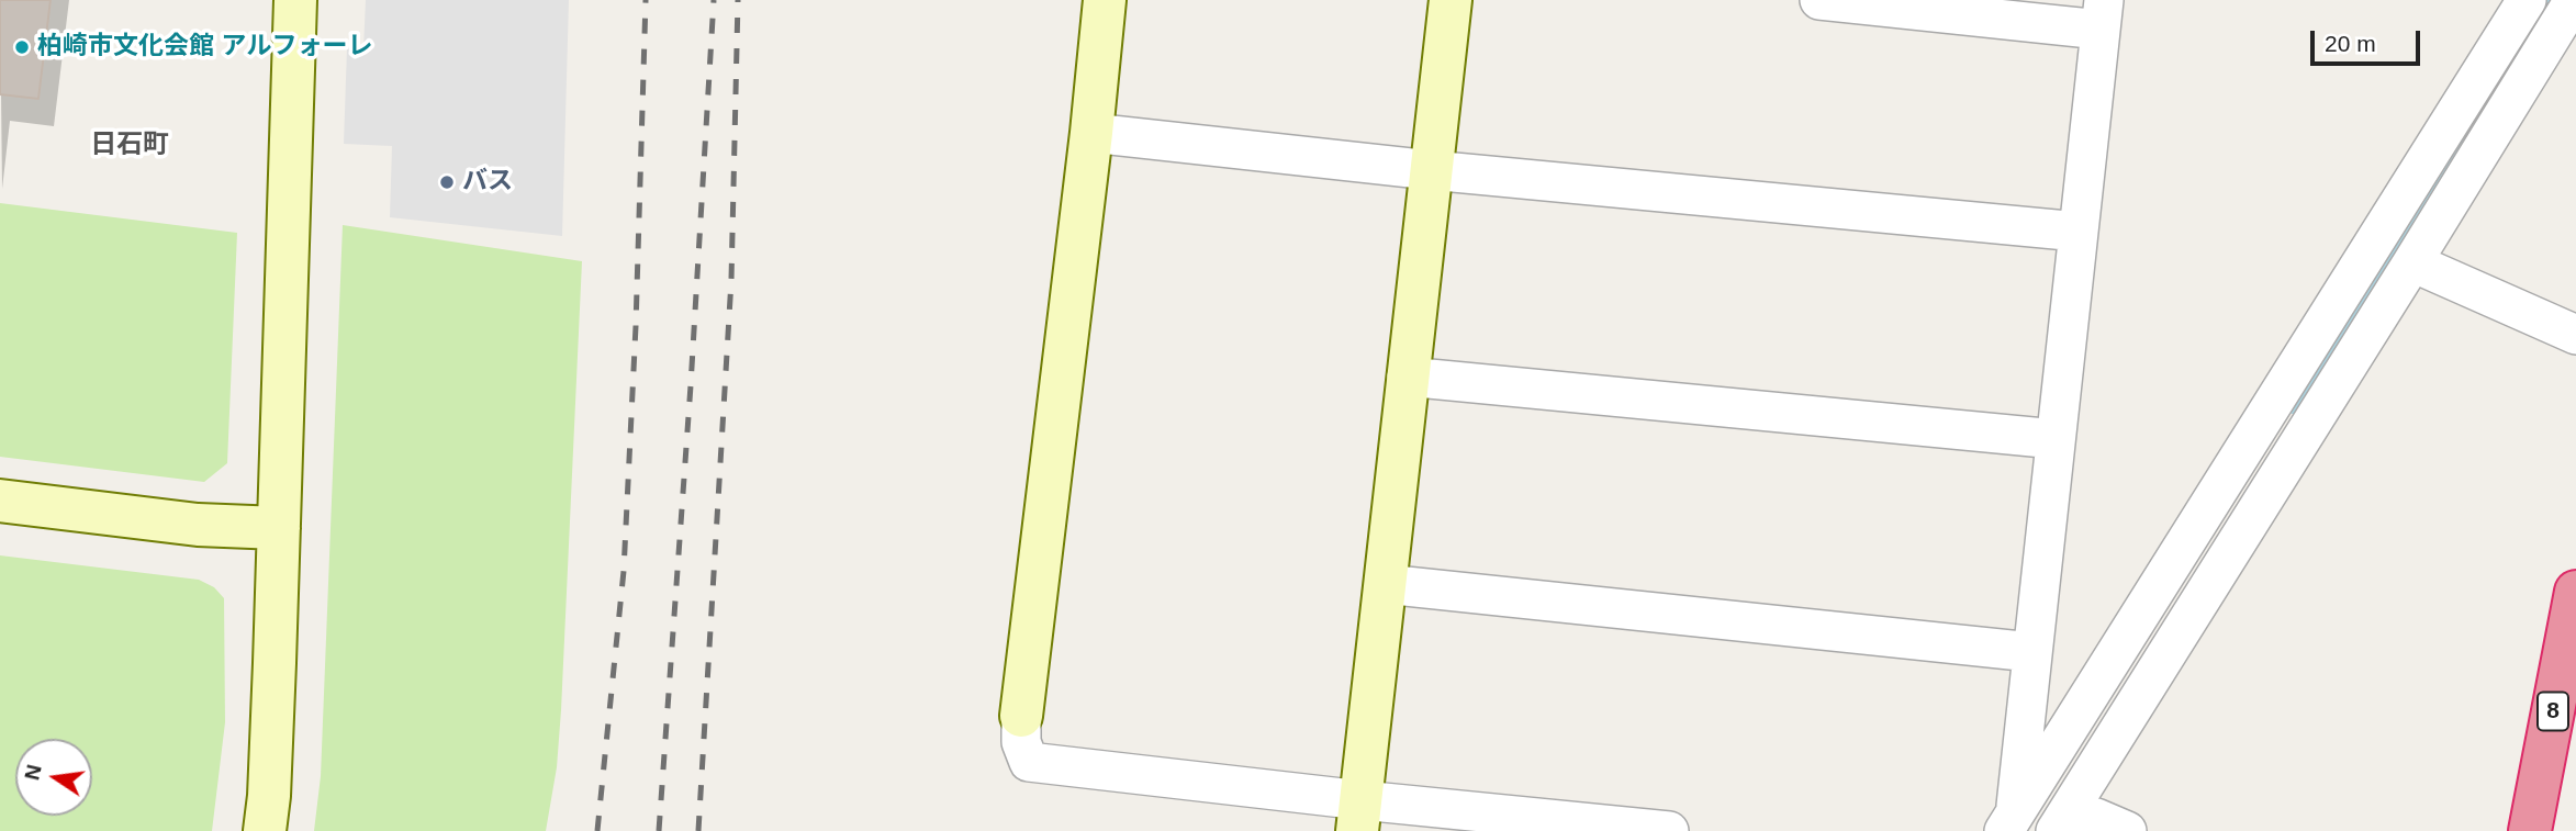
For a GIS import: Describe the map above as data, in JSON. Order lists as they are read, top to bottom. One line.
{"streets":{"highway":["8"]},"districts":["日石町"],"places":["柏崎市文化会館 アルフォーレ","バス"],"scale_bar":"20 m","north":"left"}
